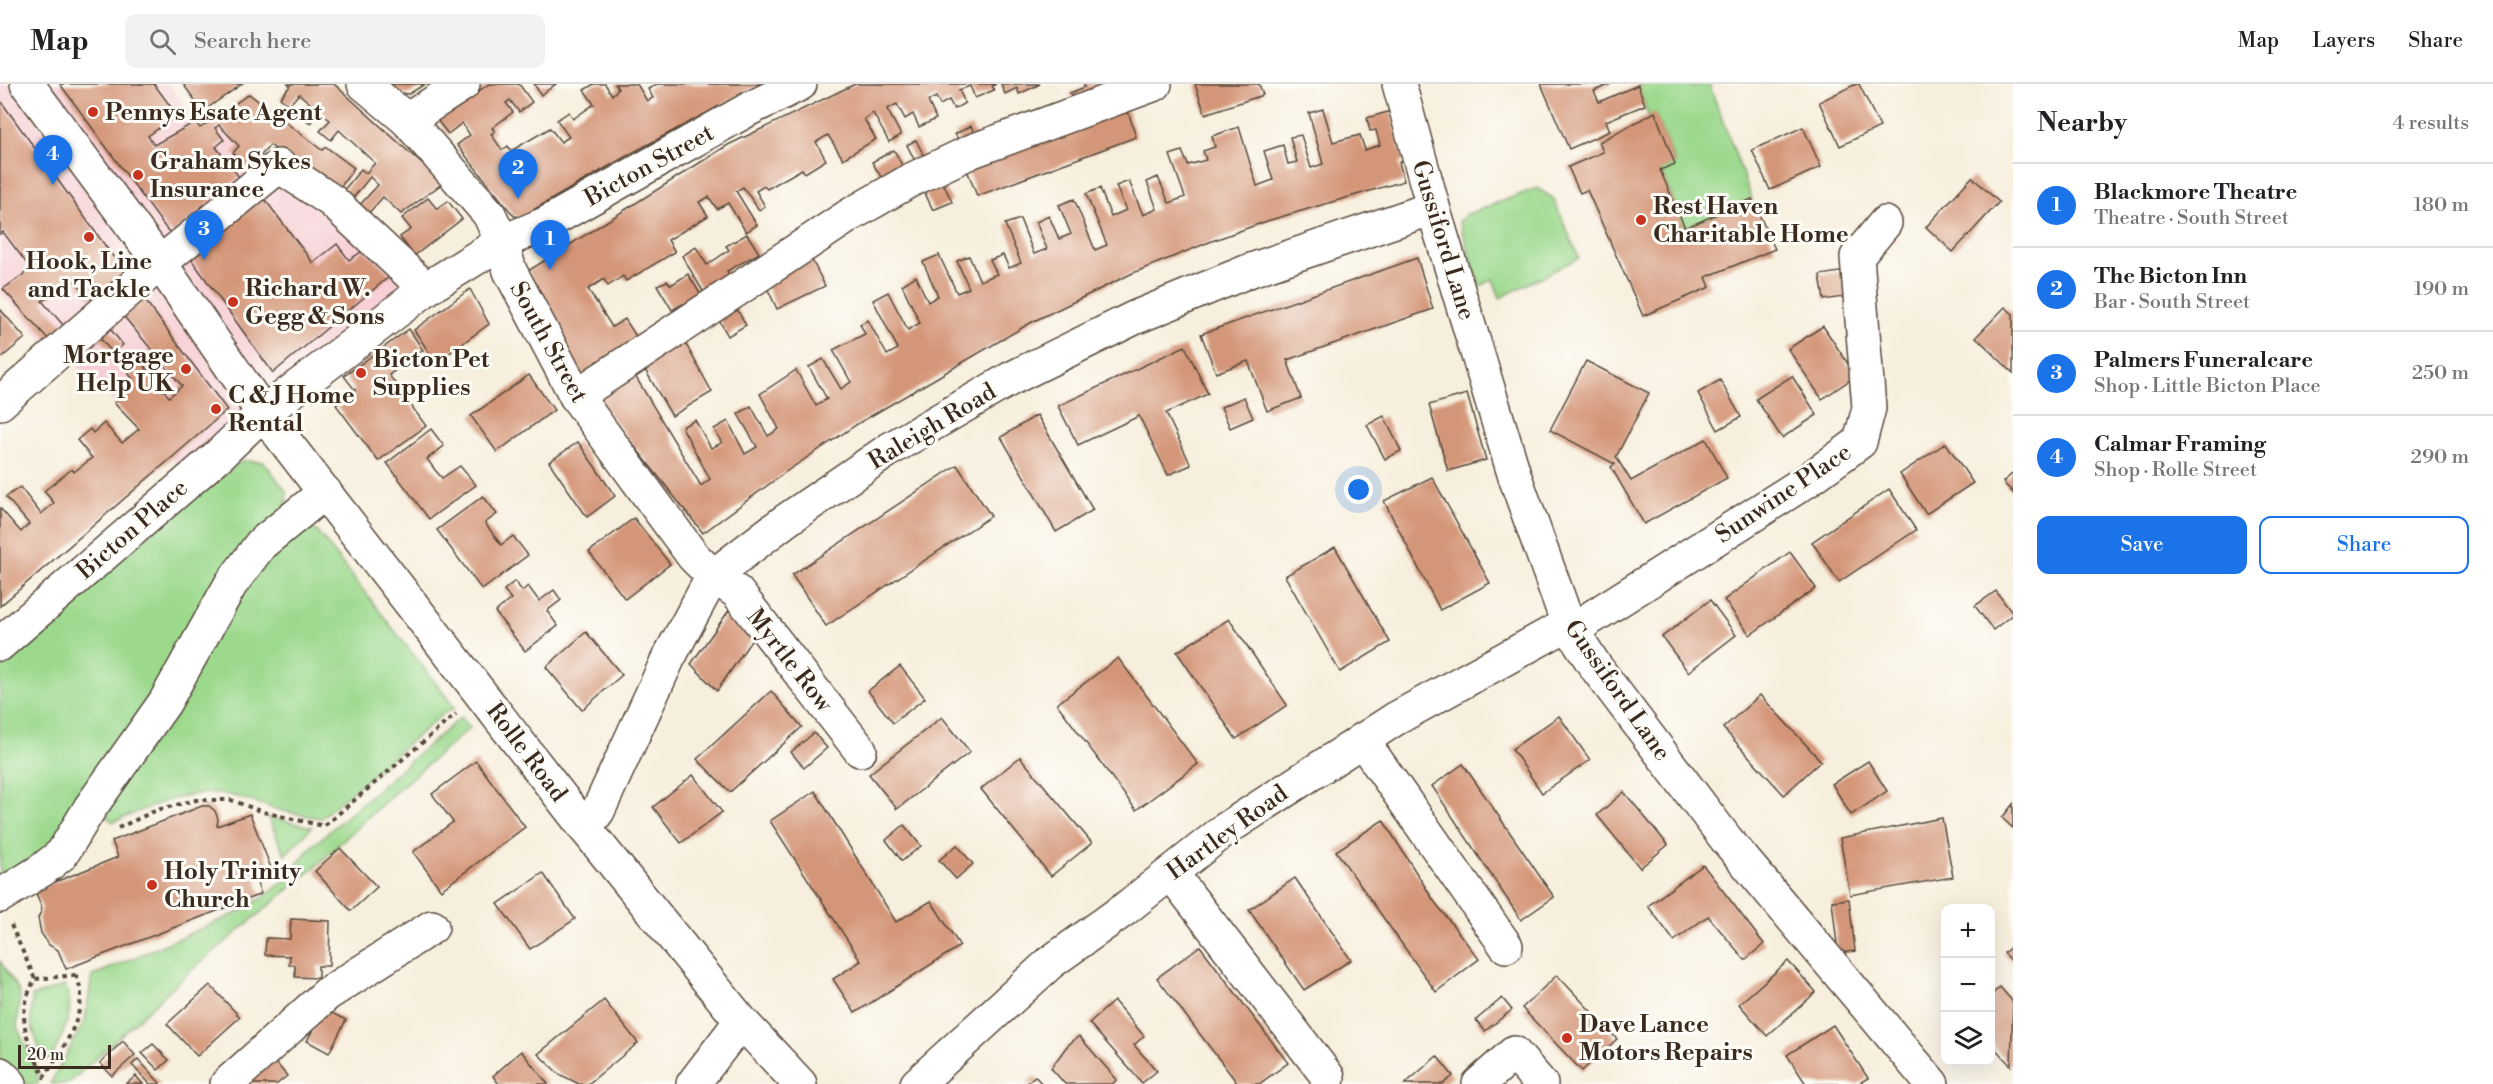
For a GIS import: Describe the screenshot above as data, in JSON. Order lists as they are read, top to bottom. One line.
{"streets":{"street":["Bicton Street","Gussiford Lane","South Street","Raleigh Road","Sunwine Place","Bicton Place","Myrtle Row","Rolle Road","Hartley Road"]},"crossings":[["Bicton Street","South Street"],["Bicton Street","Bicton Place"],["Bicton Street","Rolle Road"],["Gussiford Lane","Raleigh Road"],["Gussiford Lane","Sunwine Place"],["Gussiford Lane","Hartley Road"],["South Street","Raleigh Road"],["South Street","Myrtle Row"],["Raleigh Road","Myrtle Row"],["Raleigh Road","Rolle Road"],["Sunwine Place","Hartley Road"],["Bicton Place","Rolle Road"]],"places":["Pennys Esate Agent","Graham Sykes Insurance","Rest Haven Charitable Home","Hook, Line and Tackle","Richard W. Gegg & Sons","Mortgage Help UK","Bicton Pet Supplies","C & J Home Rental","Holy Trinity Church","Dave Lance Motors Repairs"],"scale_bar":"20 m","page":{"header":"Map","search":"Search here","nav":["Map","Layers","Share"],"heading":["Nearby","4 results"],"pins":["4","2","3","1"],"list":[{"mark":"1","name":"Blackmore Theatre","note":"Theatre · South Street","value":"180 m"},{"mark":"2","name":"The Bicton Inn","note":"Bar · South Street","value":"190 m"},{"mark":"3","name":"Palmers Funeralcare","note":"Shop · Little Bicton Place","value":"250 m"},{"mark":"4","name":"Calmar Framing","note":"Shop · Rolle Street","value":"290 m"}],"buttons":["Save","Share"],"map_buttons":["+","−"],"scale":"20 m"}}
